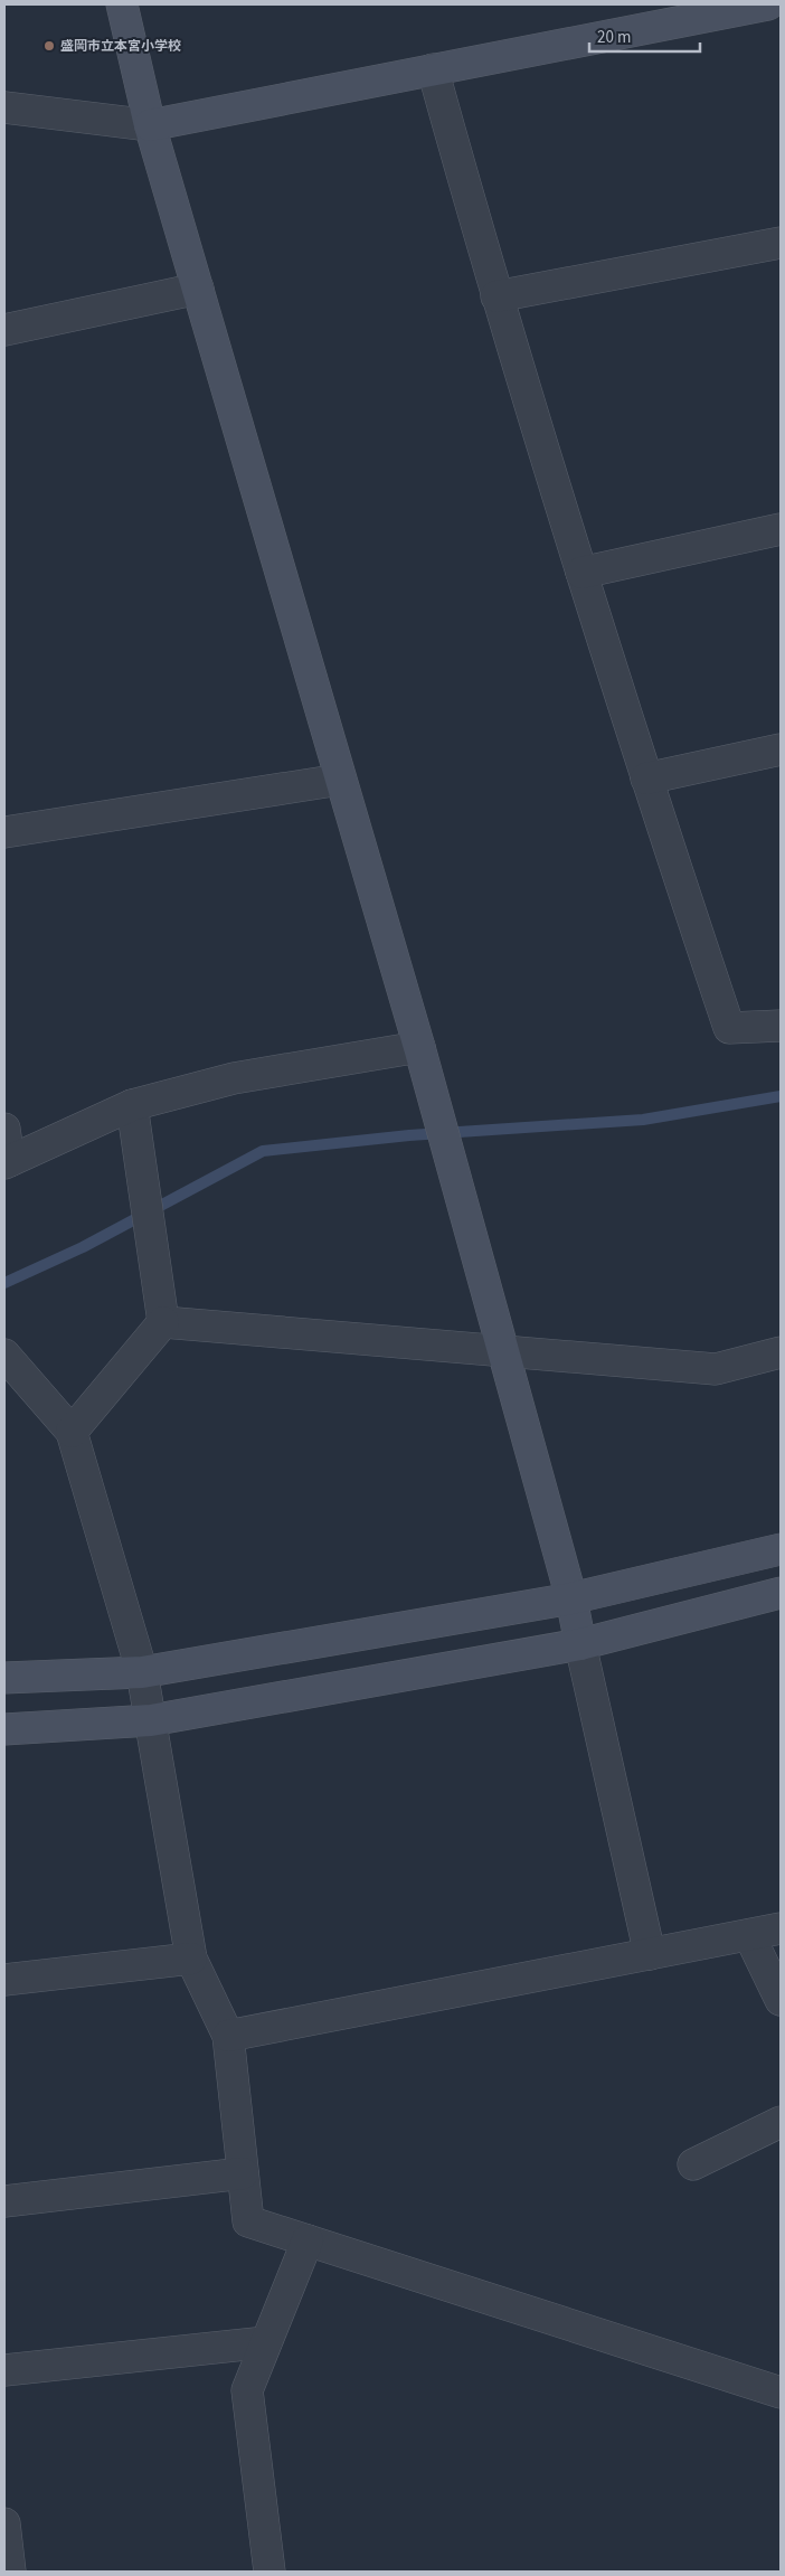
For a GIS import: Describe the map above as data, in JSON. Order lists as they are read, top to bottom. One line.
{"places":["盛岡市立本宮小学校"],"scale_bar":"20 m"}
